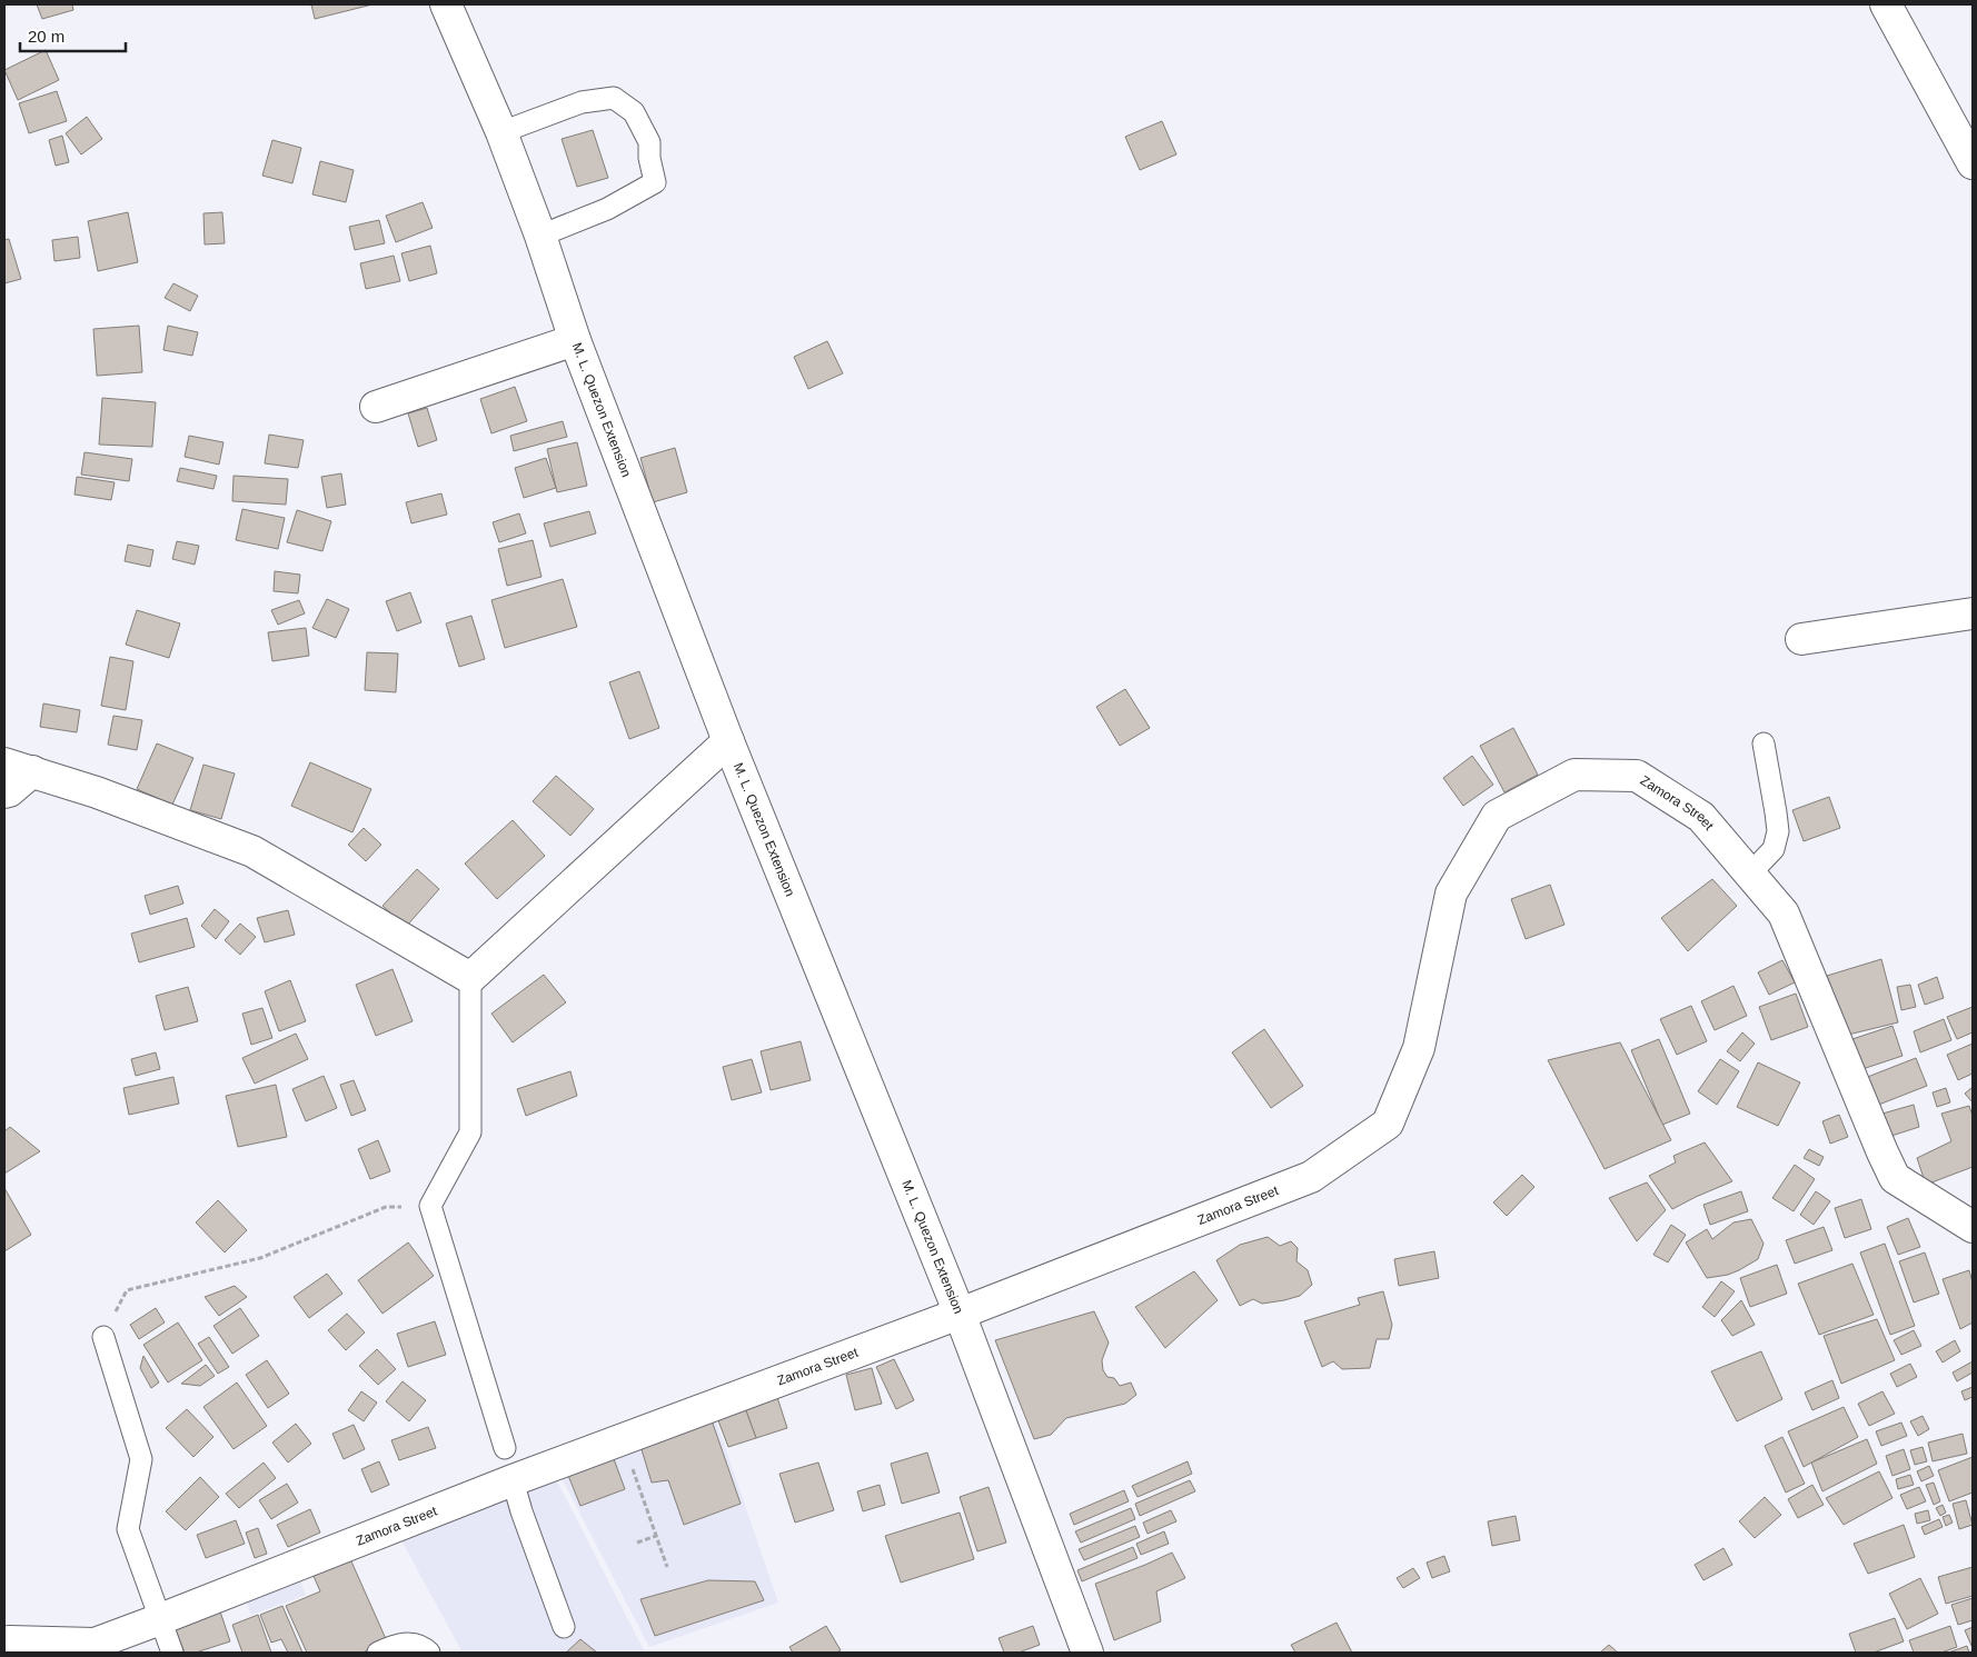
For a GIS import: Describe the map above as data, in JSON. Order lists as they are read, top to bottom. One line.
{"streets":{"street":["M. L. Quezon Extension","Zamora Street"]},"crossings":[["M. L. Quezon Extension","Zamora Street"]],"scale_bar":"20 m"}
